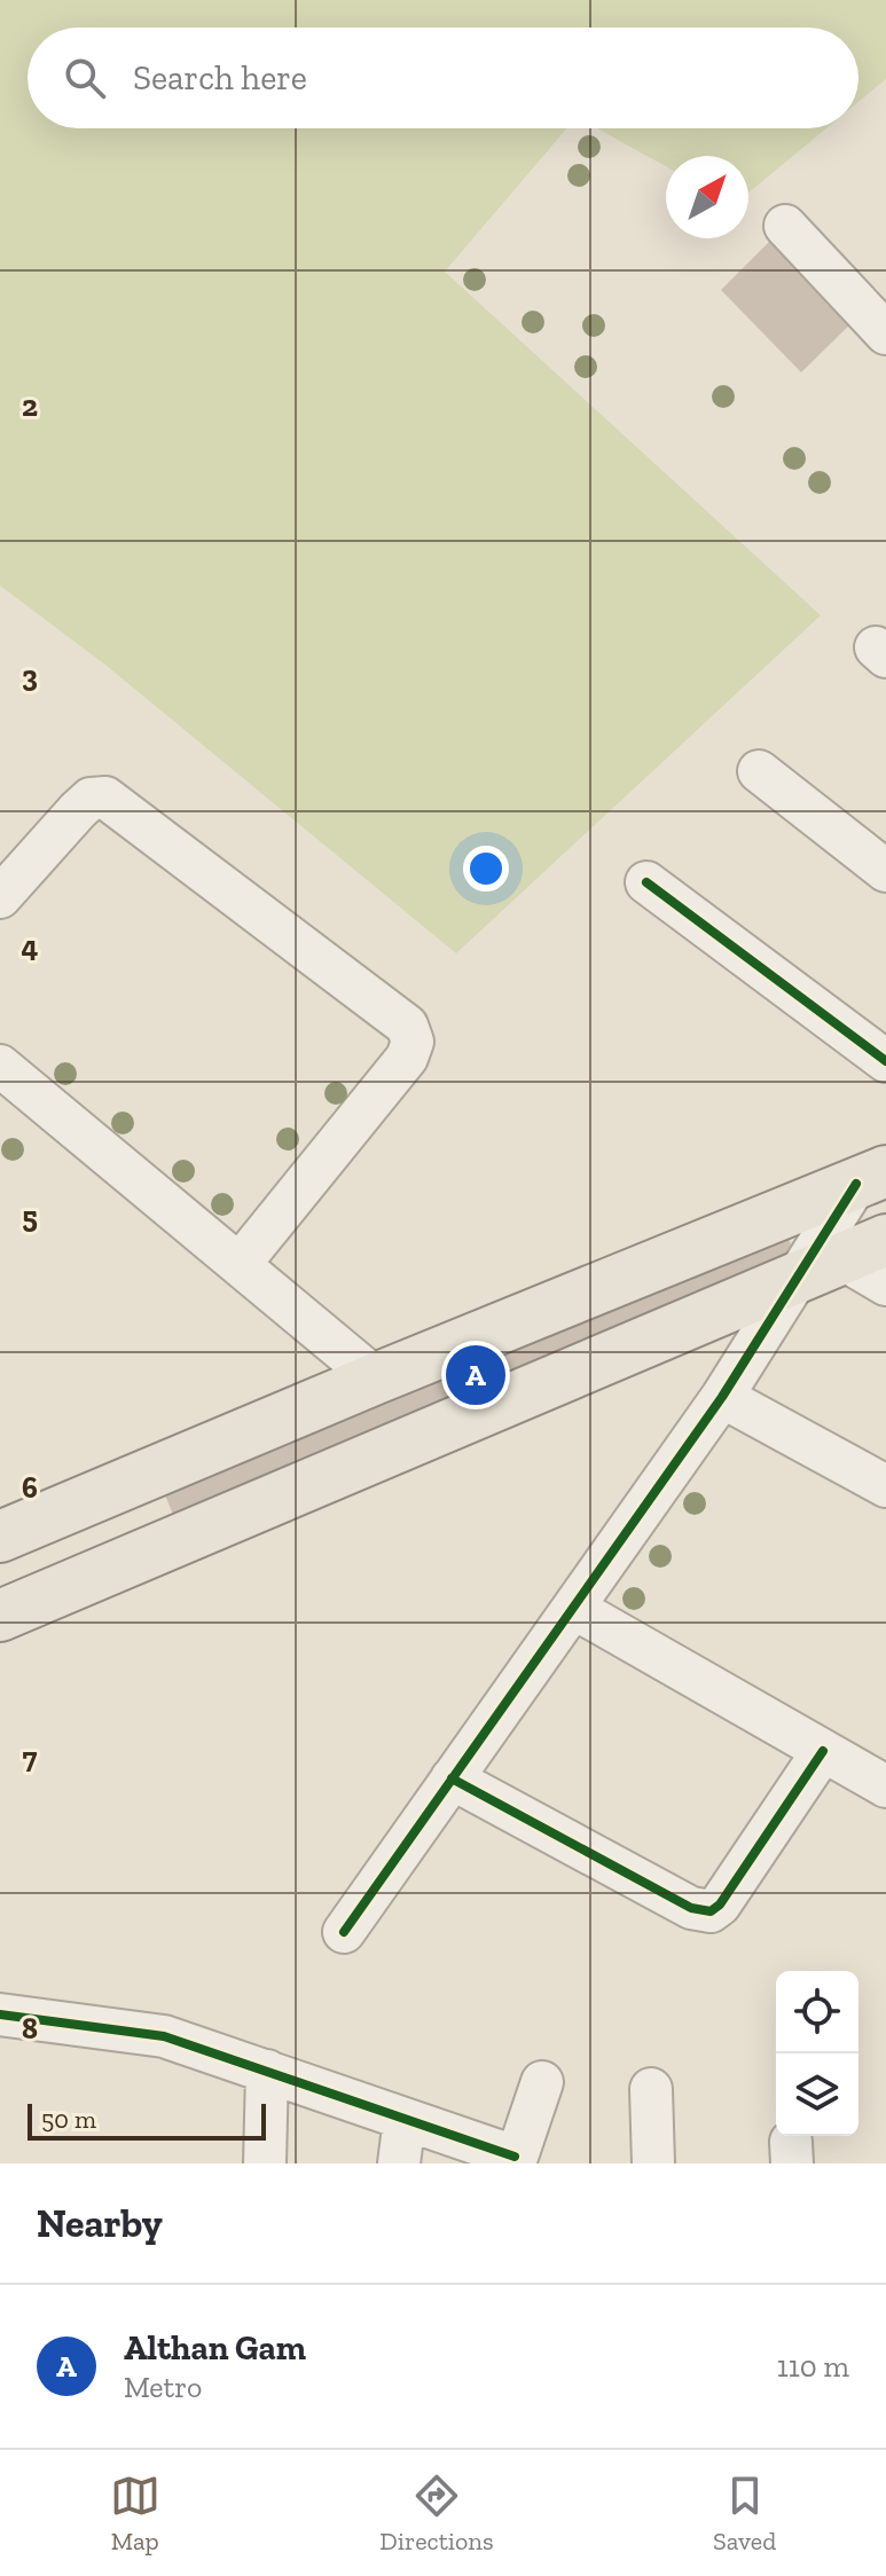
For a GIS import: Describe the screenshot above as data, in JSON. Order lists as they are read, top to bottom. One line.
{"scale_bar":"50 m","north":"top right","page":{"search":"Search here","pins":"A","scale":"50 m","heading":"Nearby","list":[{"mark":"A","name":"Althan Gam","note":"Metro","value":"110 m"}],"nav":["Map","Directions","Saved"]},"grid":{"rows":["2","3","4","5","6","7","8"]}}
